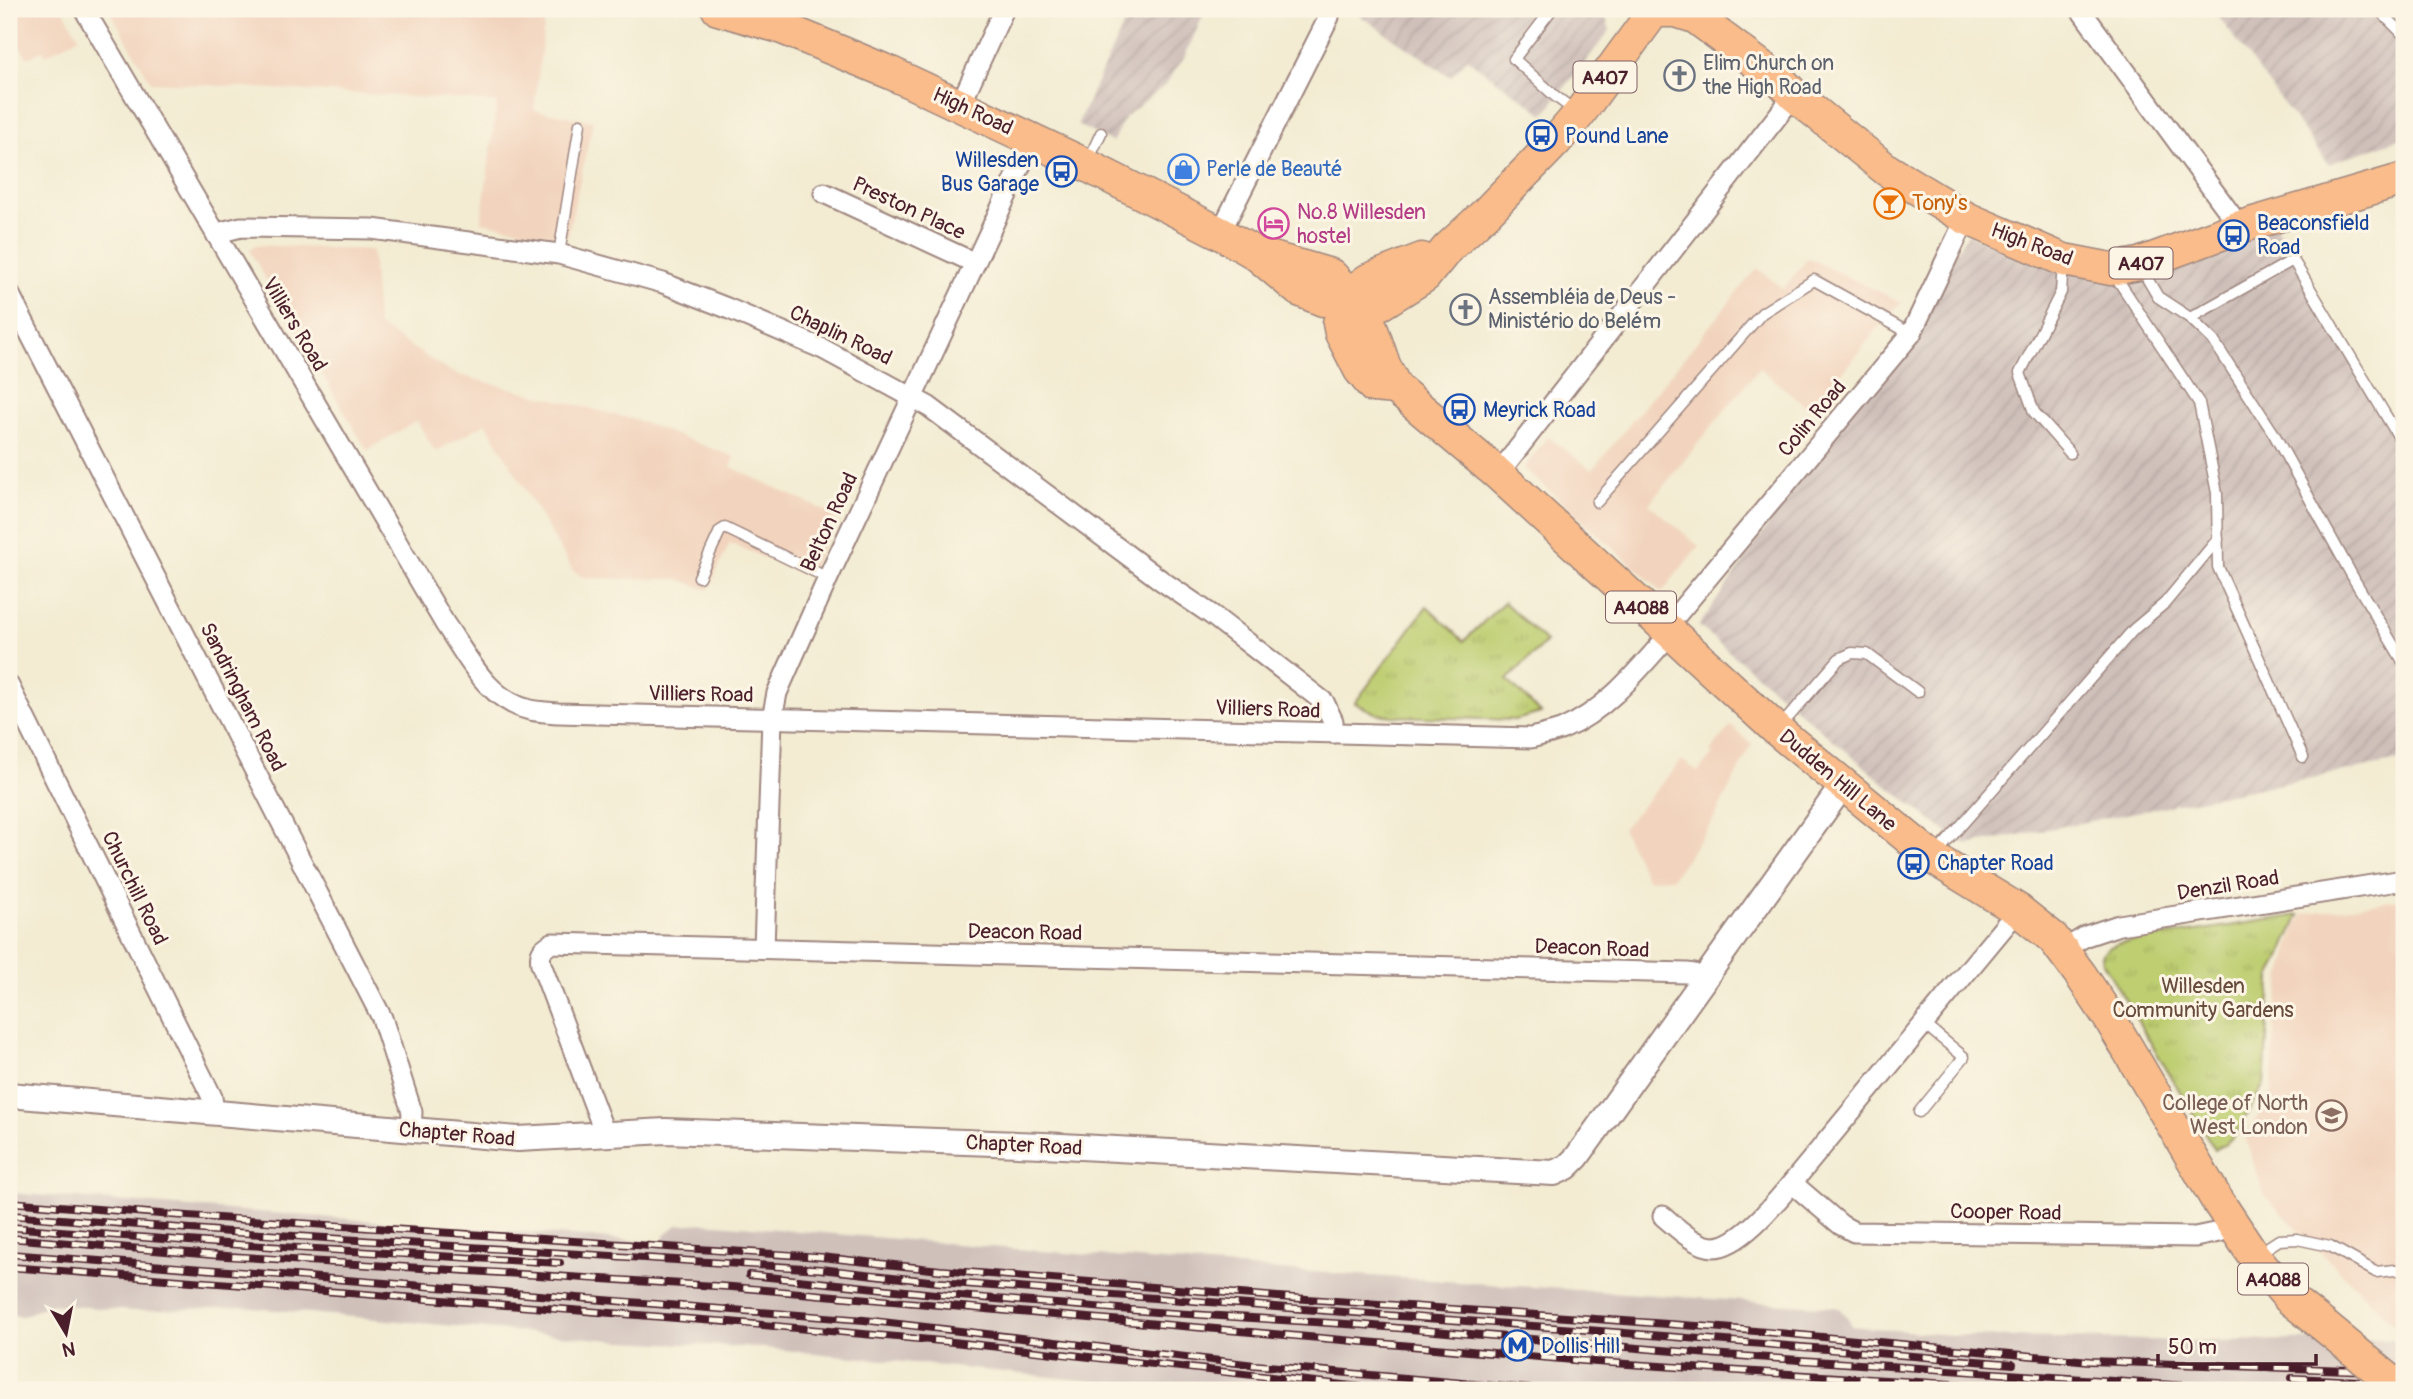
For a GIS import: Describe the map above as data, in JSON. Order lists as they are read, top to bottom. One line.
{"streets":{"main road":["A407","High Road","A4088","Dudden Hill Lane"],"street":["Preston Place","Villiers Road","Chaplin Road","Colin Road","Belton Road","Sandringham Road","Denzil Road","Churchill Road","Deacon Road","Chapter Road","Cooper Road"]},"crossings":[["A407","High Road"],["High Road","Colin Road"],["High Road","Belton Road"],["High Road","Dudden Hill Lane"],["Preston Place","Belton Road"],["Villiers Road","Chaplin Road"],["Villiers Road","Colin Road"],["Villiers Road","Belton Road"],["Villiers Road","Dudden Hill Lane"],["Chaplin Road","Belton Road"],["Colin Road","Dudden Hill Lane"],["Belton Road","Deacon Road"],["Sandringham Road","Chapter Road"],["Dudden Hill Lane","Denzil Road"],["Dudden Hill Lane","Chapter Road"],["Dudden Hill Lane","Cooper Road"],["Churchill Road","Chapter Road"],["Deacon Road","Chapter Road"]],"parks":["Willesden Community Gardens"],"places":{"church":["Elim Church on the High Road","Assembléia de Deus - Ministério do Belém"],"bus stop":["Pound Lane","Willesden Bus Garage","Beaconsfield Road","Meyrick Road","Chapter Road"],"shop":["Perle de Beauté"],"bar":["Tony's"],"hotel":["No.8 Willesden hostel"],"school or university":["College of North West London"],"metro station":["Dollis Hill"]},"scale_bar":"50 m","north":"bottom"}
